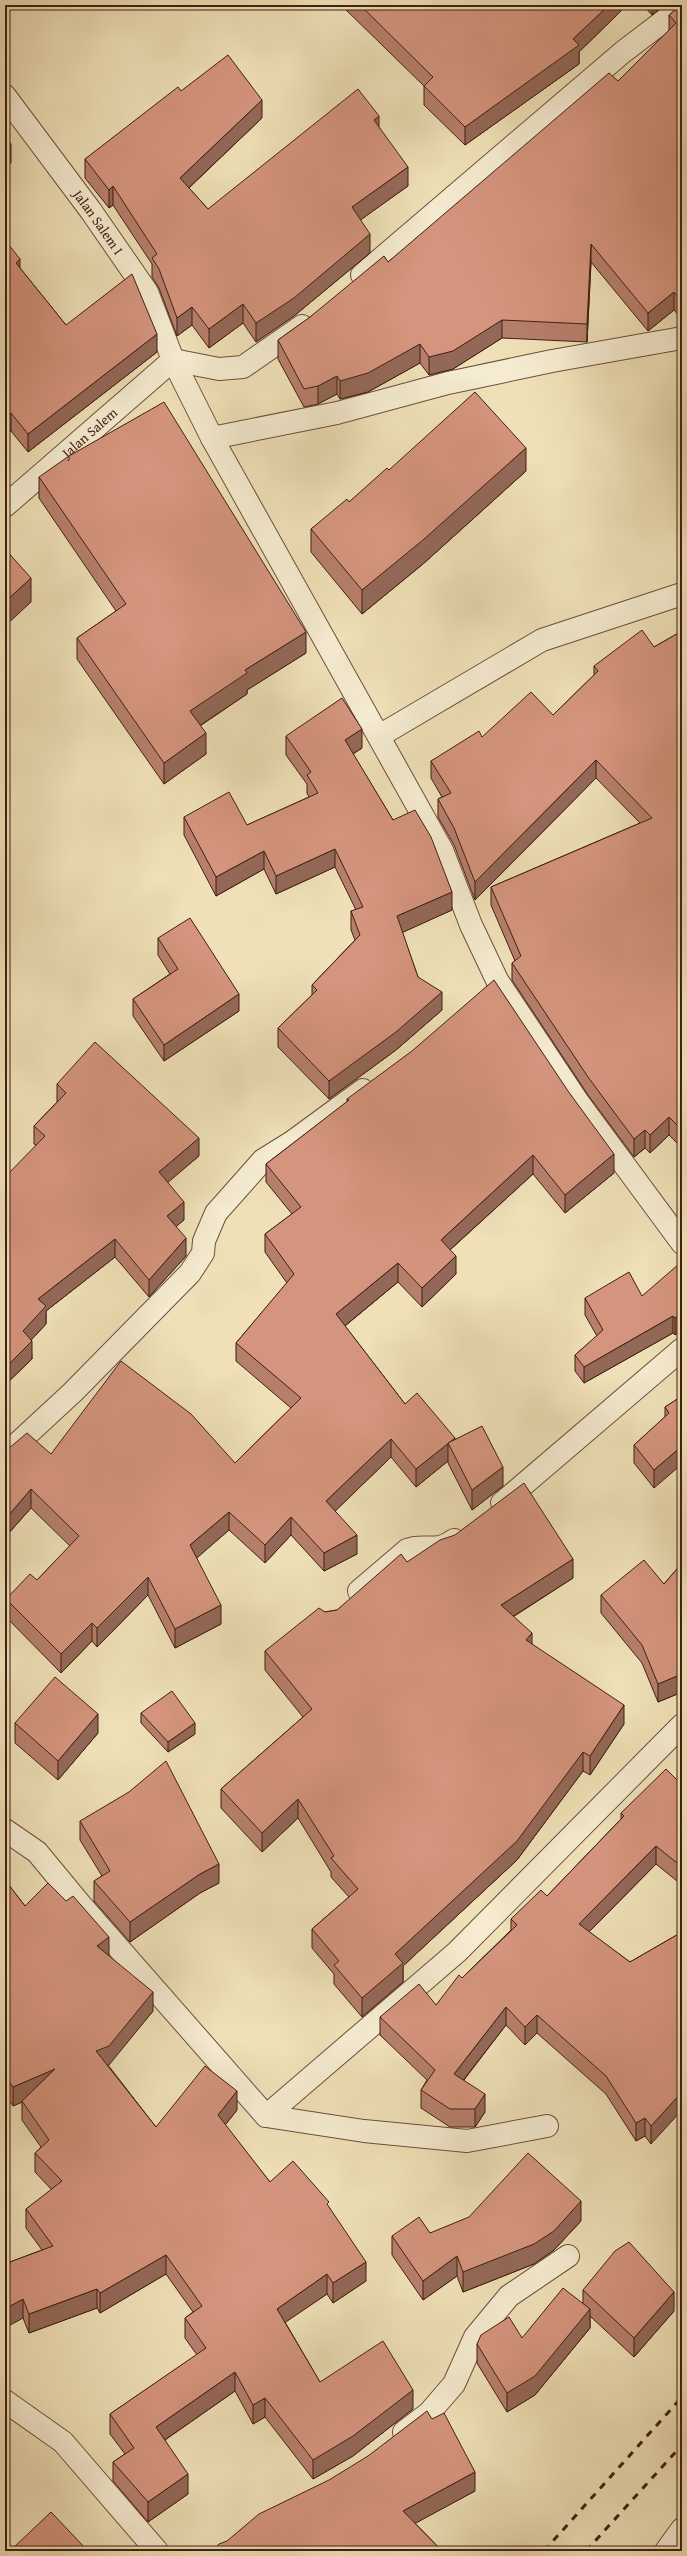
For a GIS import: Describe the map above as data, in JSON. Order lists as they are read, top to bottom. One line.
{"streets":{"street":["Jalan Salem I","Jalan Salem"]},"crossings":[["Jalan Salem I","Jalan Salem"]]}
